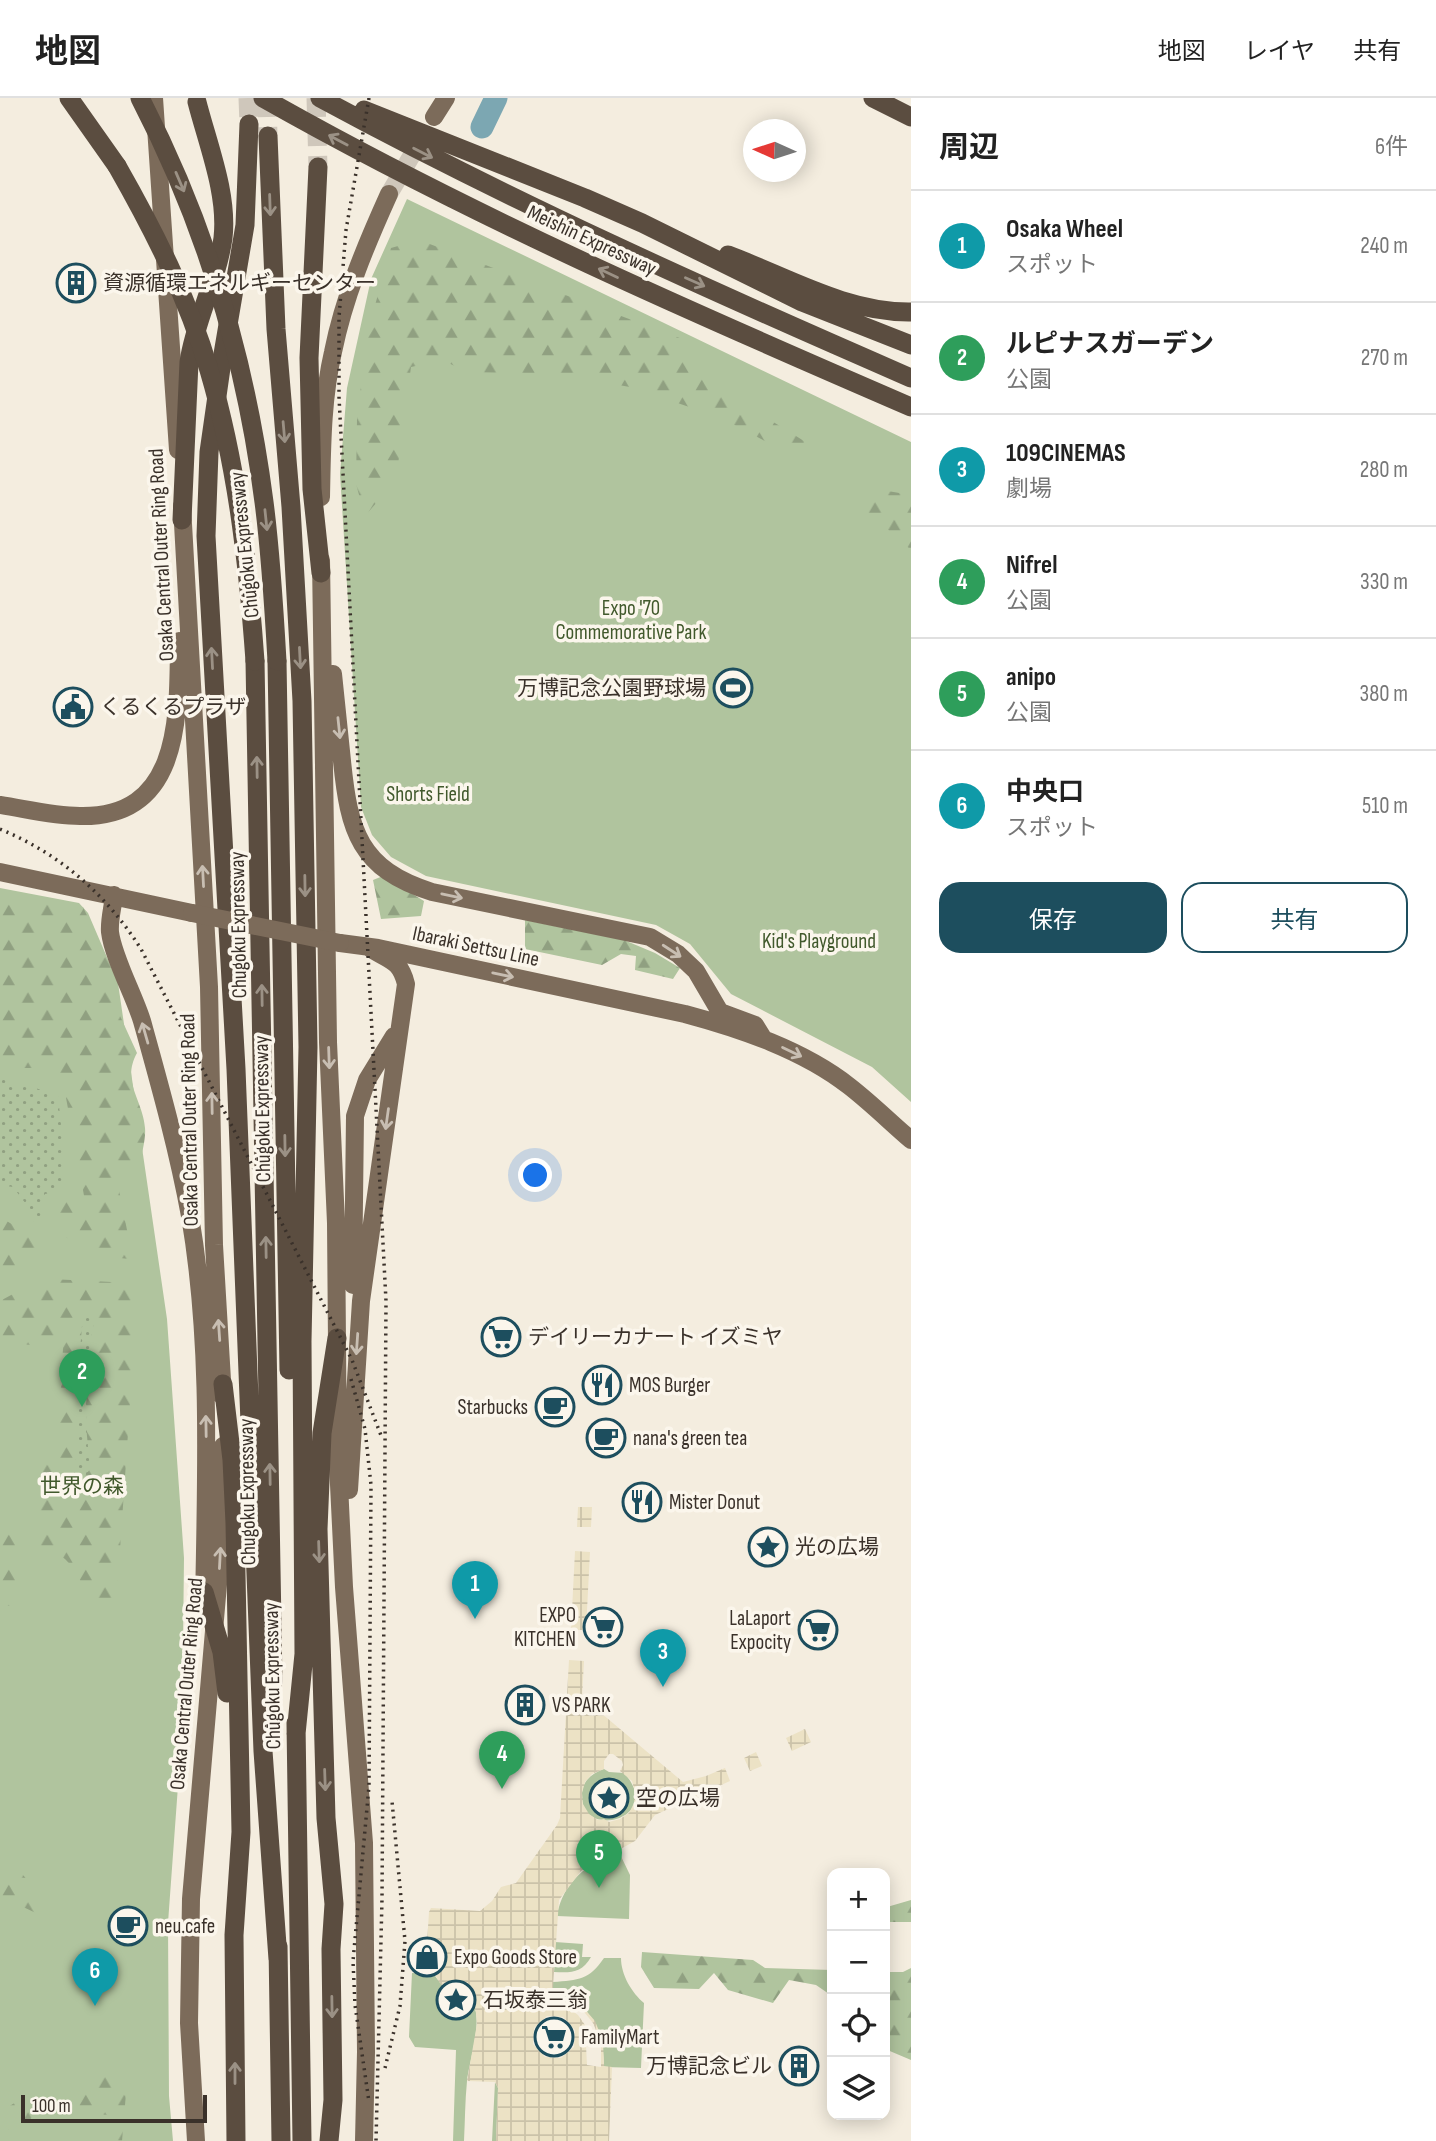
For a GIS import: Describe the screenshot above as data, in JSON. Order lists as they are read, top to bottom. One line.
{"streets":{"highway":["Meishin Expressway","Chūgoku Expressway","Chugoku Expressway"],"main road":["Osaka Central Outer Ring Road","Ibaraki Settsu Line"]},"one_way":["Ibaraki Settsu Line"],"parks":["Expo '70 Commemorative Park","Shorts Field","Kid's Playground","世界の森"],"places":{"building":["資源循環エネルギーセンター","VS PARK","万博記念ビル"],"sports":["万博記念公園野球場"],"public building":["くるくるプラザ"],"supermarket":["デイリーカナート イズミヤ","EXPO KITCHEN","LaLaport Expocity","FamilyMart"],"restaurant":["MOS Burger","Mister Donut"],"cafe":["Starbucks","nana's green tea","neu.cafe"],"place":["光の広場","空の広場","石坂泰三翁"],"shop":["Expo Goods Store"]},"scale_bar":"100 m","north":"left","page":{"header":"地図","nav":["地図","レイヤ","共有"],"heading":["周辺","6件"],"list":[{"mark":"1","name":"Osaka Wheel","note":"スポット","value":"240 m"},{"mark":"2","name":"ルピナスガーデン","note":"公園","value":"270 m"},{"mark":"3","name":"109CINEMAS","note":"劇場","value":"280 m"},{"mark":"4","name":"Nifrel","note":"公園","value":"330 m"},{"mark":"5","name":"anipo","note":"公園","value":"380 m"},{"mark":"6","name":"中央口","note":"スポット","value":"510 m"}],"buttons":["保存","共有"],"pins":["2","1","3","4","5","6"],"map_buttons":["+","−"],"scale":"100 m"}}
